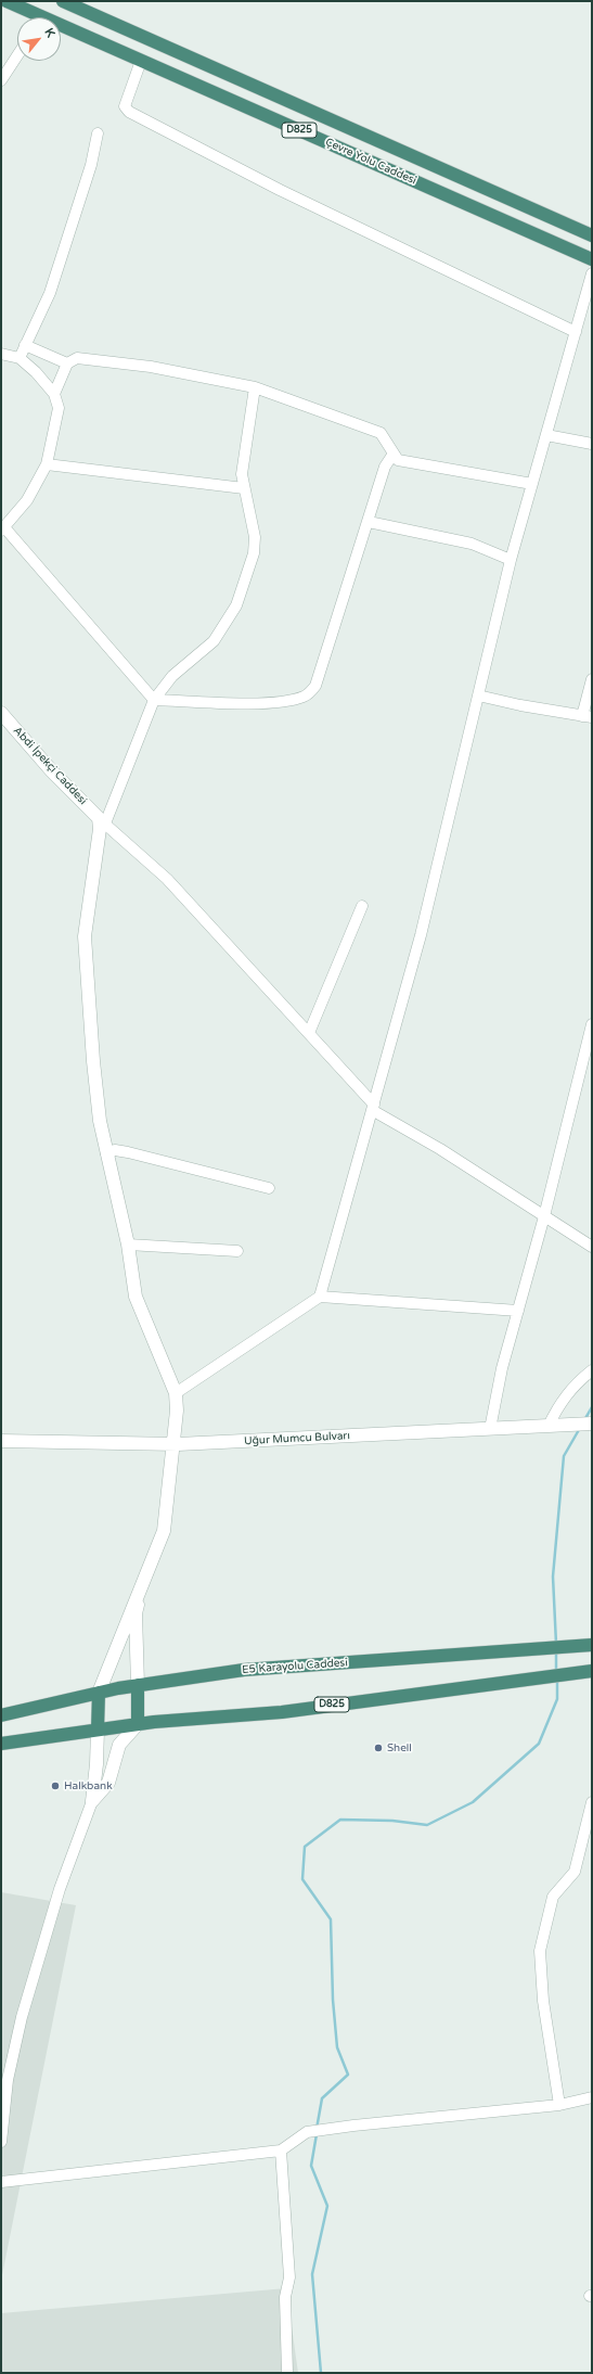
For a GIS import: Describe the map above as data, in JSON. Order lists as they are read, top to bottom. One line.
{"streets":{"highway":["D825","Çevre Yolu Caddesi","E5 Karayolu Caddesi"],"street":["Abdi İpekçi Caddesi","Uğur Mumcu Bulvarı"]},"places":["Shell","Halkbank"],"north":"top right"}
